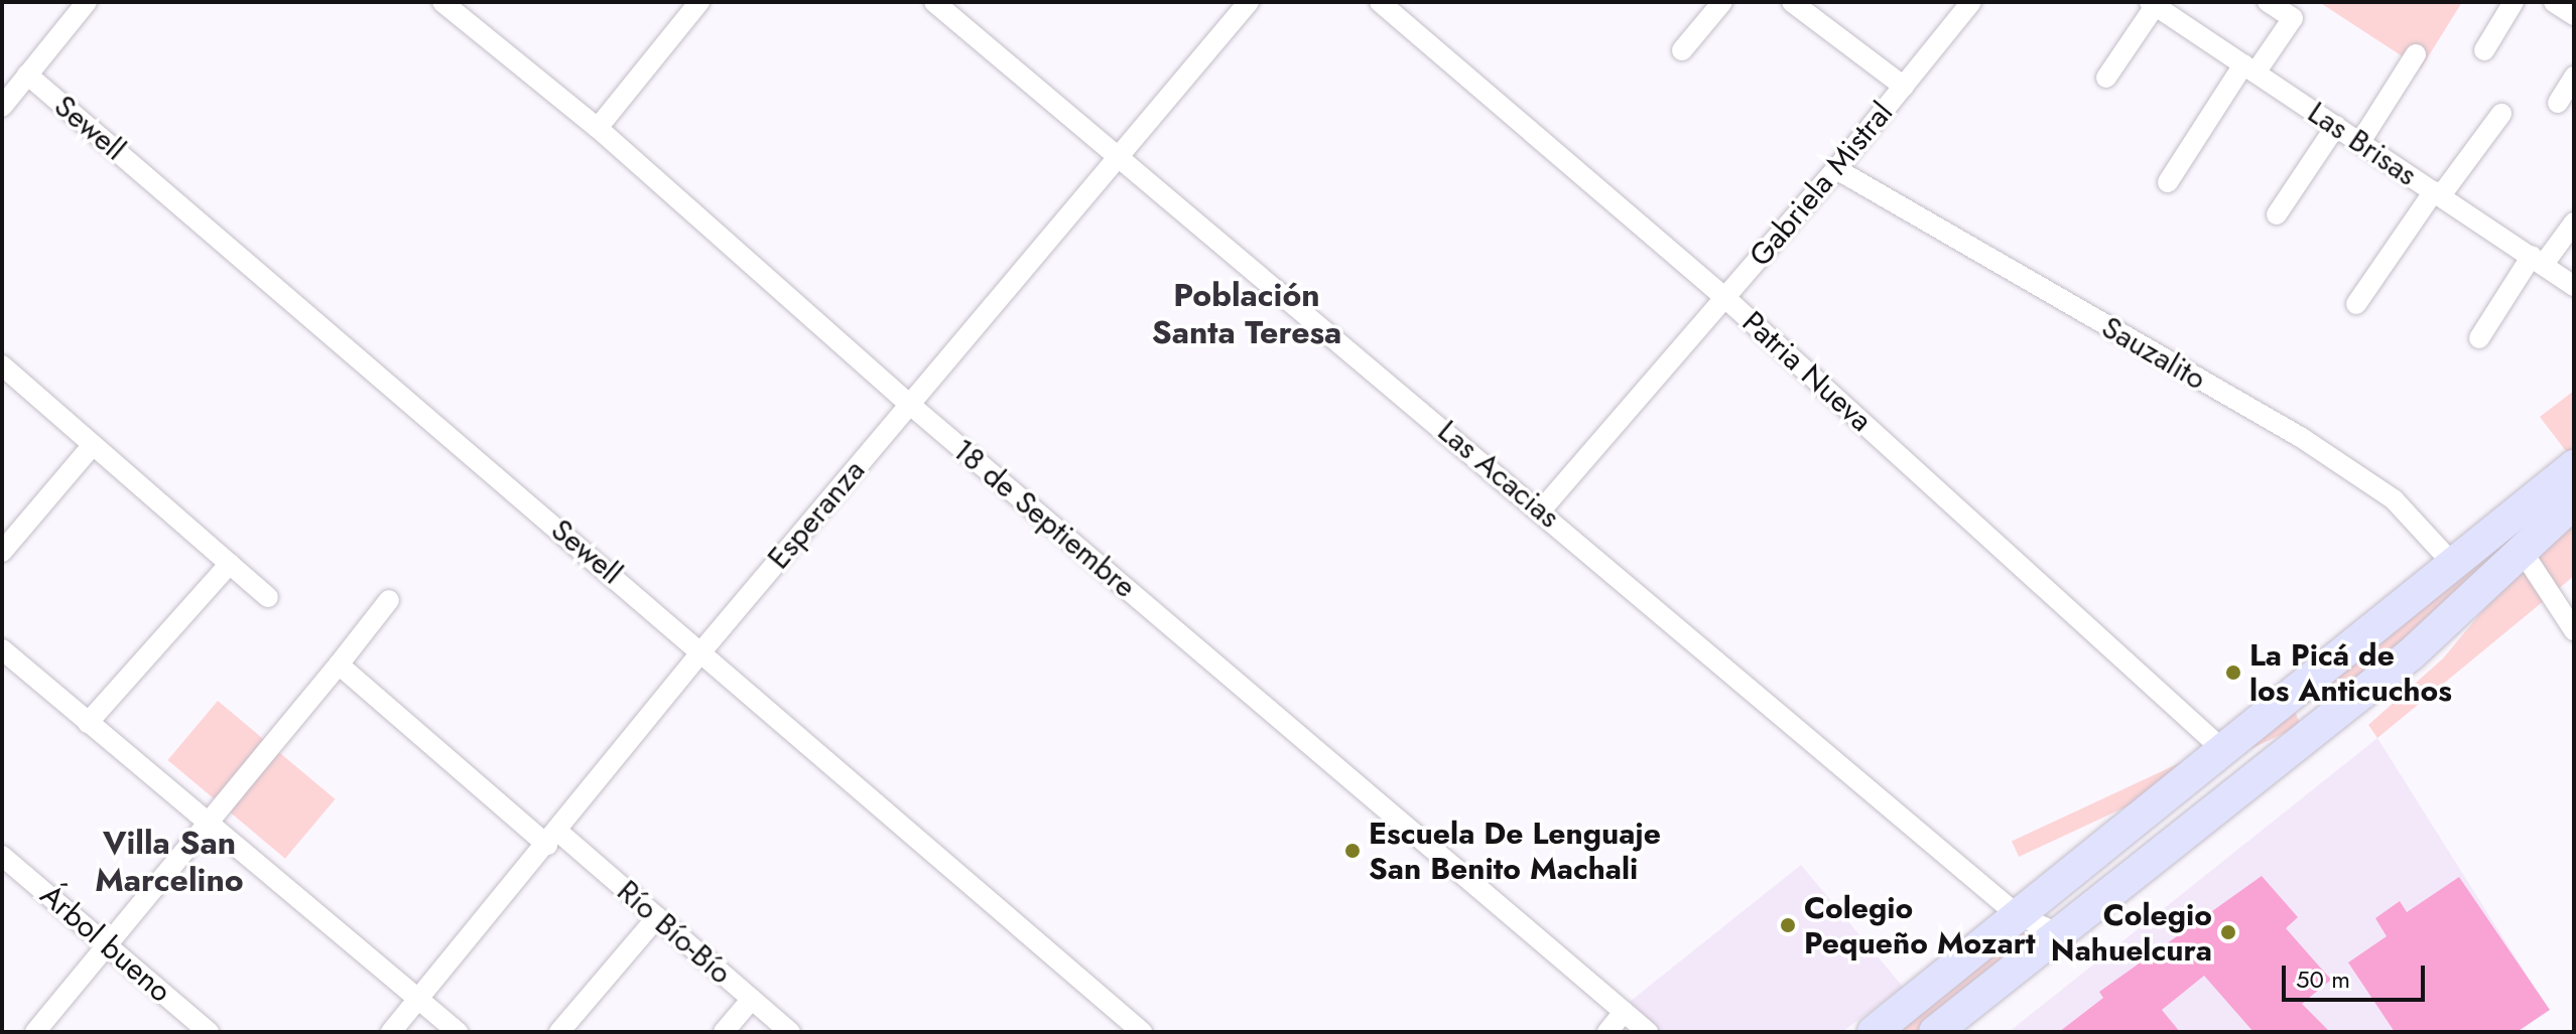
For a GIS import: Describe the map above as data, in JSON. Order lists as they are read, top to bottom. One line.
{"streets":{"street":["Sewell","Las Brisas","Gabriela Mistral","Sauzalito","Patria Nueva","Las Acacias","Esperanza","18 de Septiembre","Río Bío-Bío","Árbol bueno"]},"crossings":[["Sewell","Esperanza"],["Gabriela Mistral","Sauzalito"],["Gabriela Mistral","Patria Nueva"],["Gabriela Mistral","Las Acacias"],["Las Acacias","Esperanza"],["Esperanza","18 de Septiembre"],["Esperanza","Río Bío-Bío"]],"districts":["Población Santa Teresa","Villa San Marcelino"],"places":["La Picá de los Anticuchos","Escuela De Lenguaje San Benito Machali","Colegio Pequeño Mozart","Colegio Nahuelcura"],"scale_bar":"50 m"}
